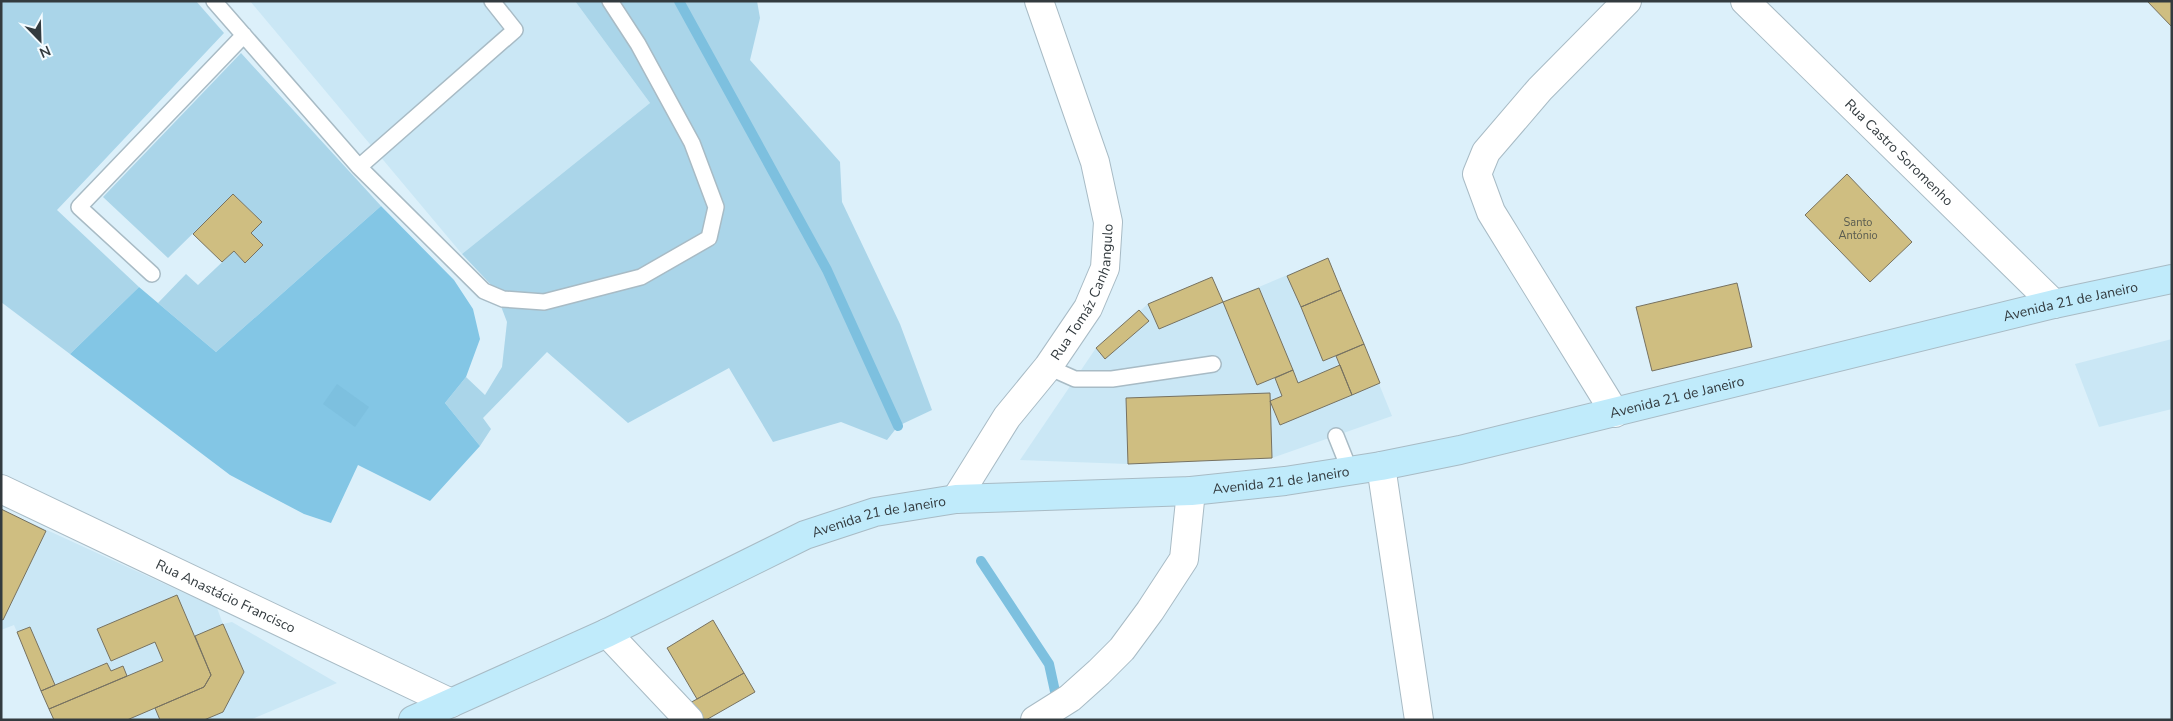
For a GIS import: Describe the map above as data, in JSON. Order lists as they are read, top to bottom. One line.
{"streets":{"main road":["Avenida 21 de Janeiro"],"street":["Rua Castro Soromenho","Rua Tomáz Canhangulo","Rua Anastácio Francisco"]},"crossings":[["Rua Castro Soromenho","Avenida 21 de Janeiro"],["Rua Tomáz Canhangulo","Avenida 21 de Janeiro"],["Avenida 21 de Janeiro","Rua Anastácio Francisco"]],"house_numbers":["Santo António"],"north":"bottom right"}
